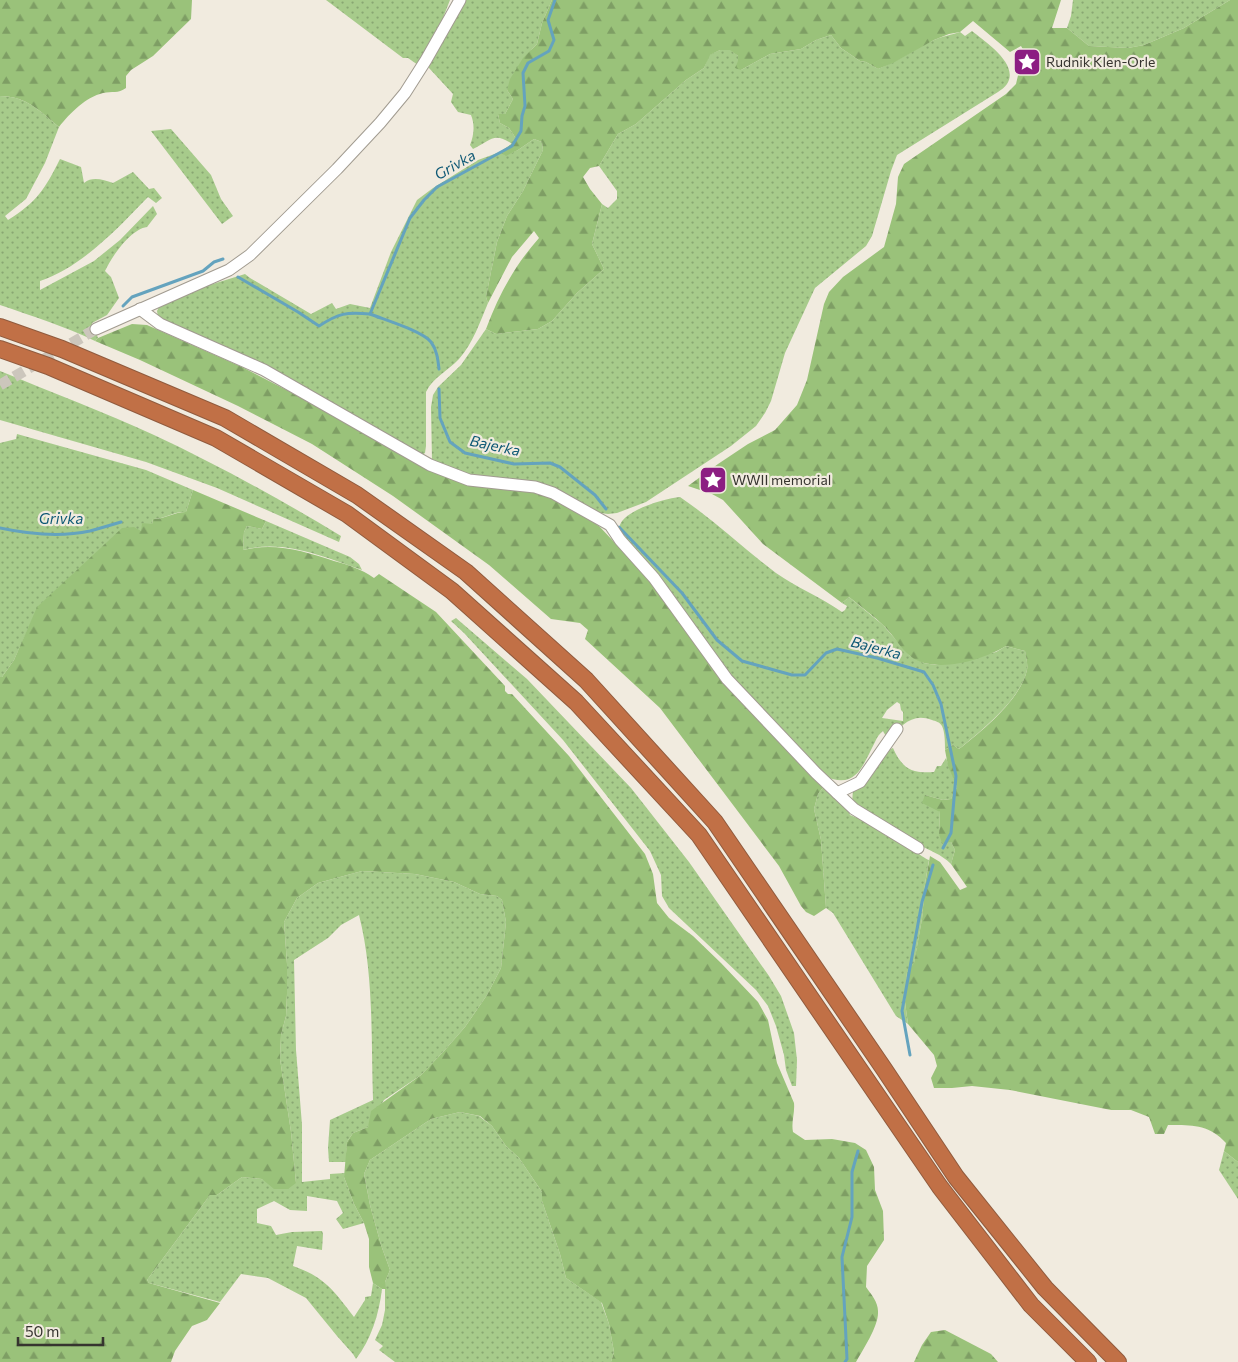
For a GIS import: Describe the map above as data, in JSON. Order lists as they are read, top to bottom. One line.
{"water":["Grivka","Bajerka"],"places":{"place":["Rudnik Klen-Orle","WWII memorial"]},"scale_bar":"50 m"}
